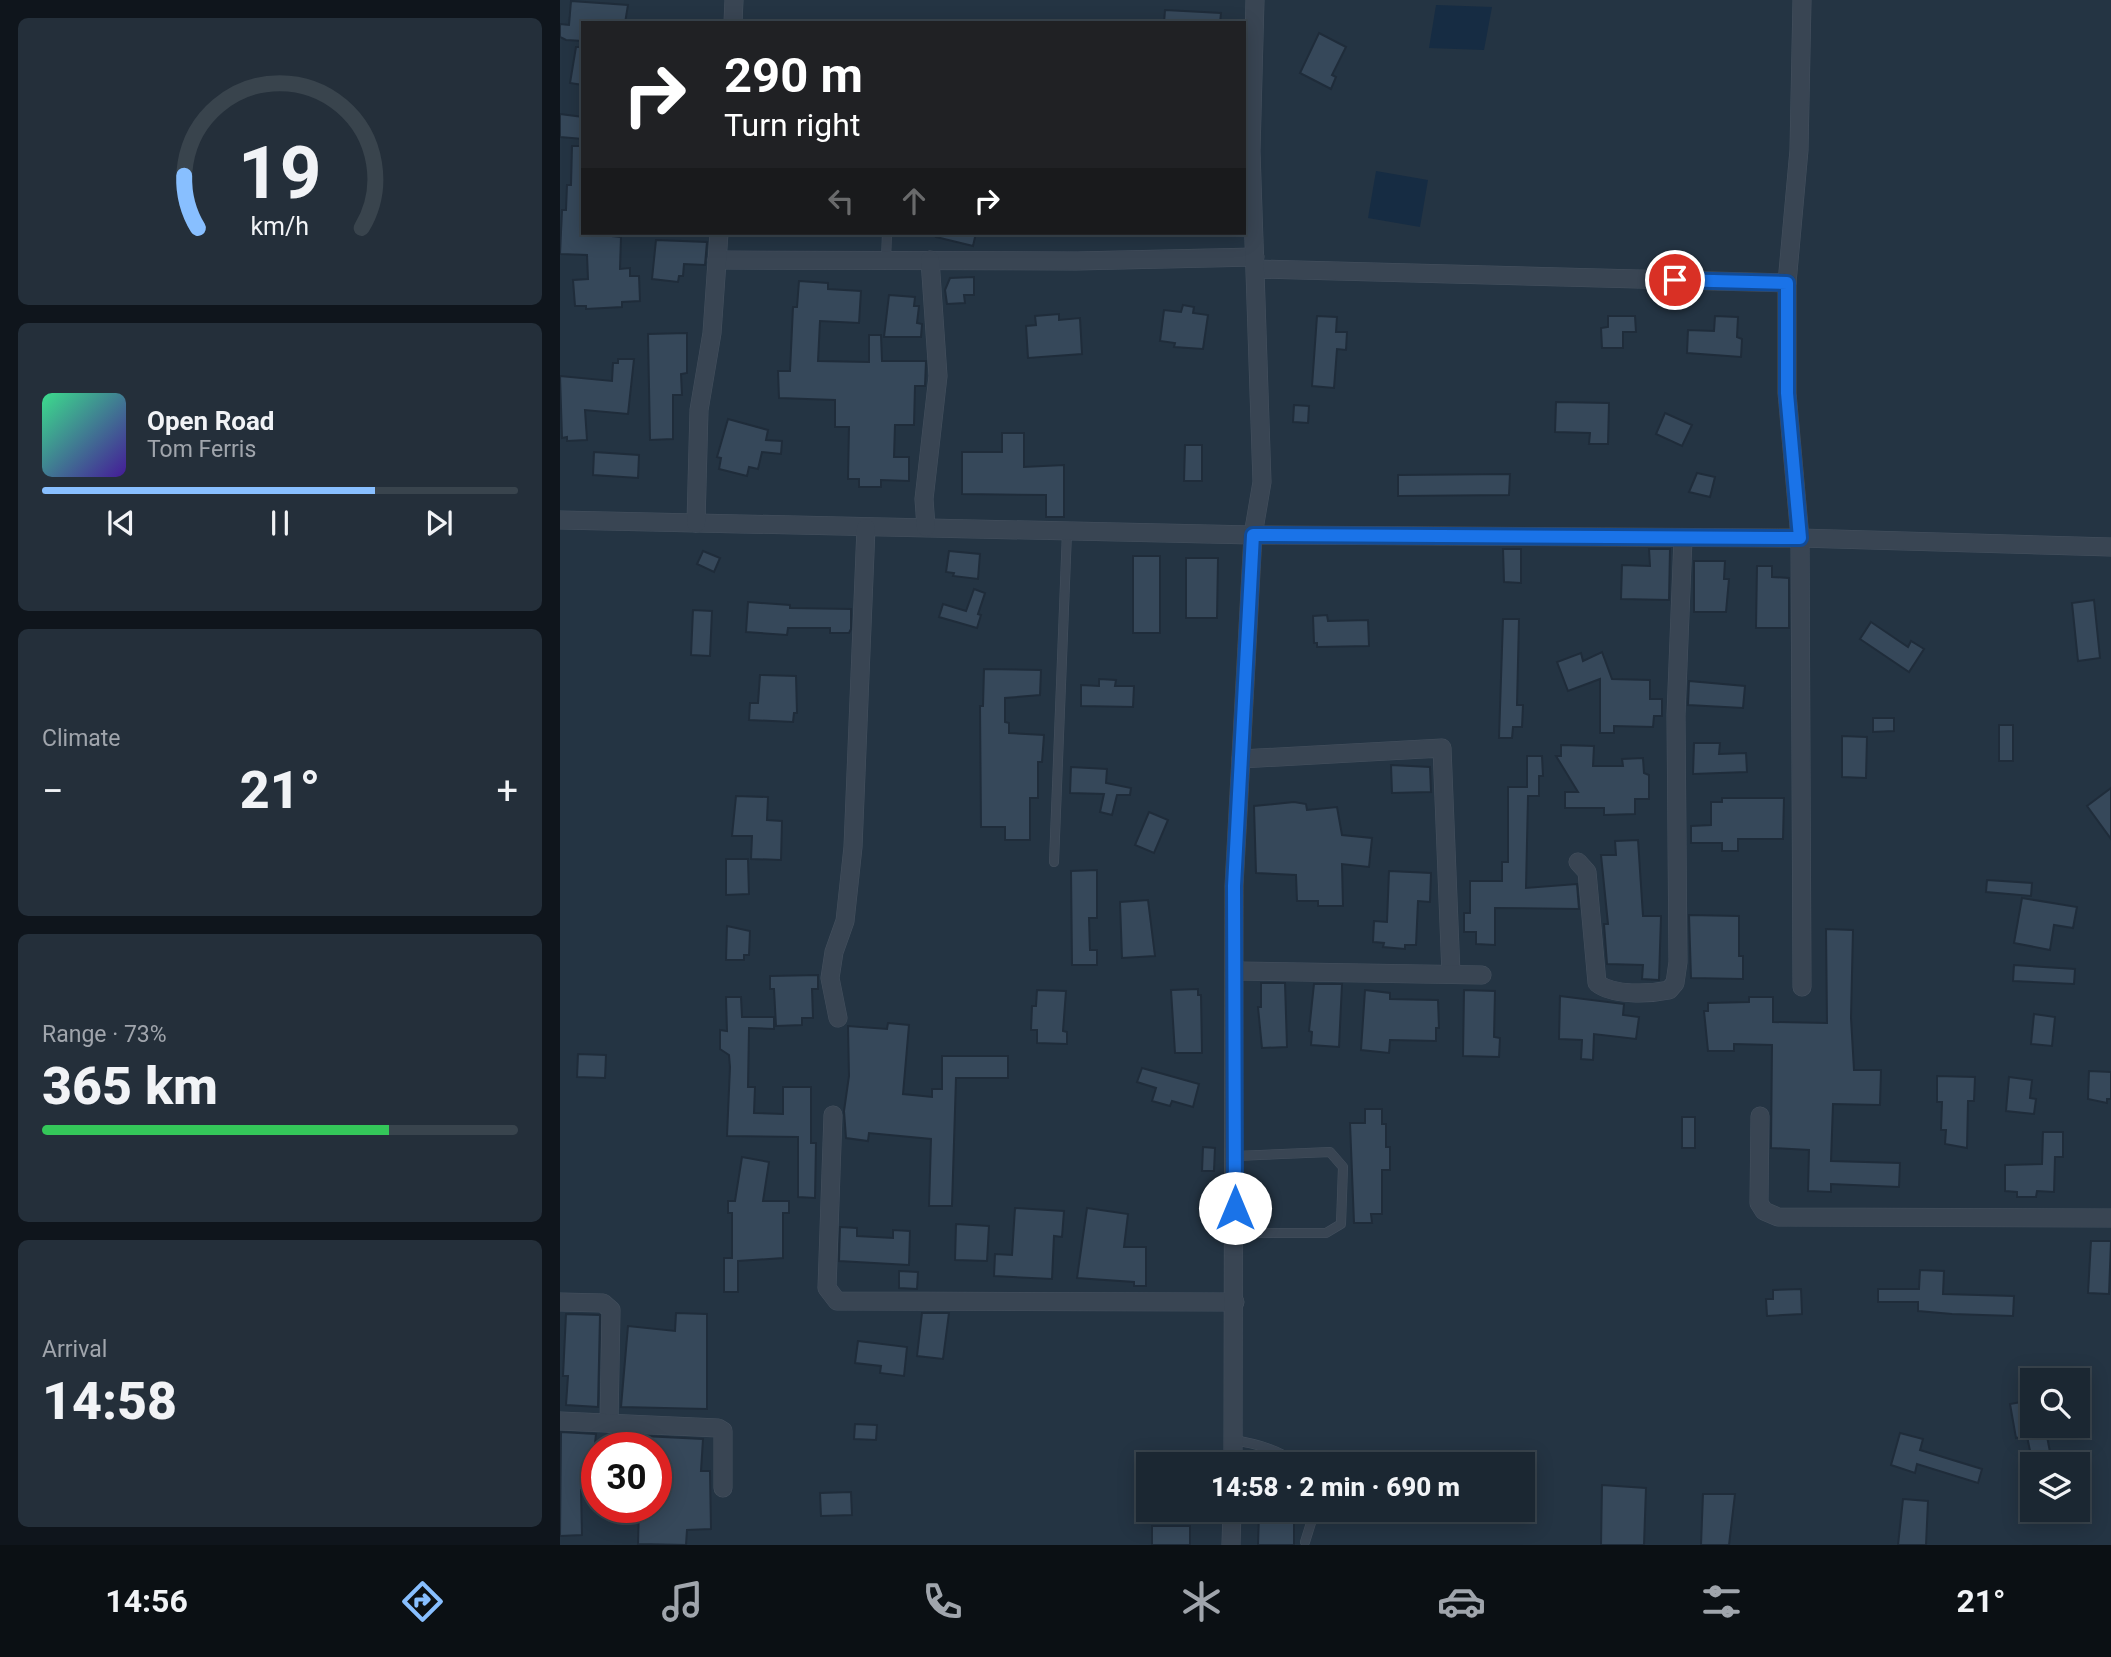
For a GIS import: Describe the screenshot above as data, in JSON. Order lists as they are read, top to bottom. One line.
{"page":{"turn":["290 m","Turn right"],"song":["Open Road","Tom Ferris"],"tile":["Climate",["Range · 73%","365 km"],["Arrival","14:58"]],"heat":["−","21°","+"],"limit":"30","trip":"14:58 · 2 min · 690 m","tabs":["14:56","21°"],"gauge":["19","km/h"]}}
